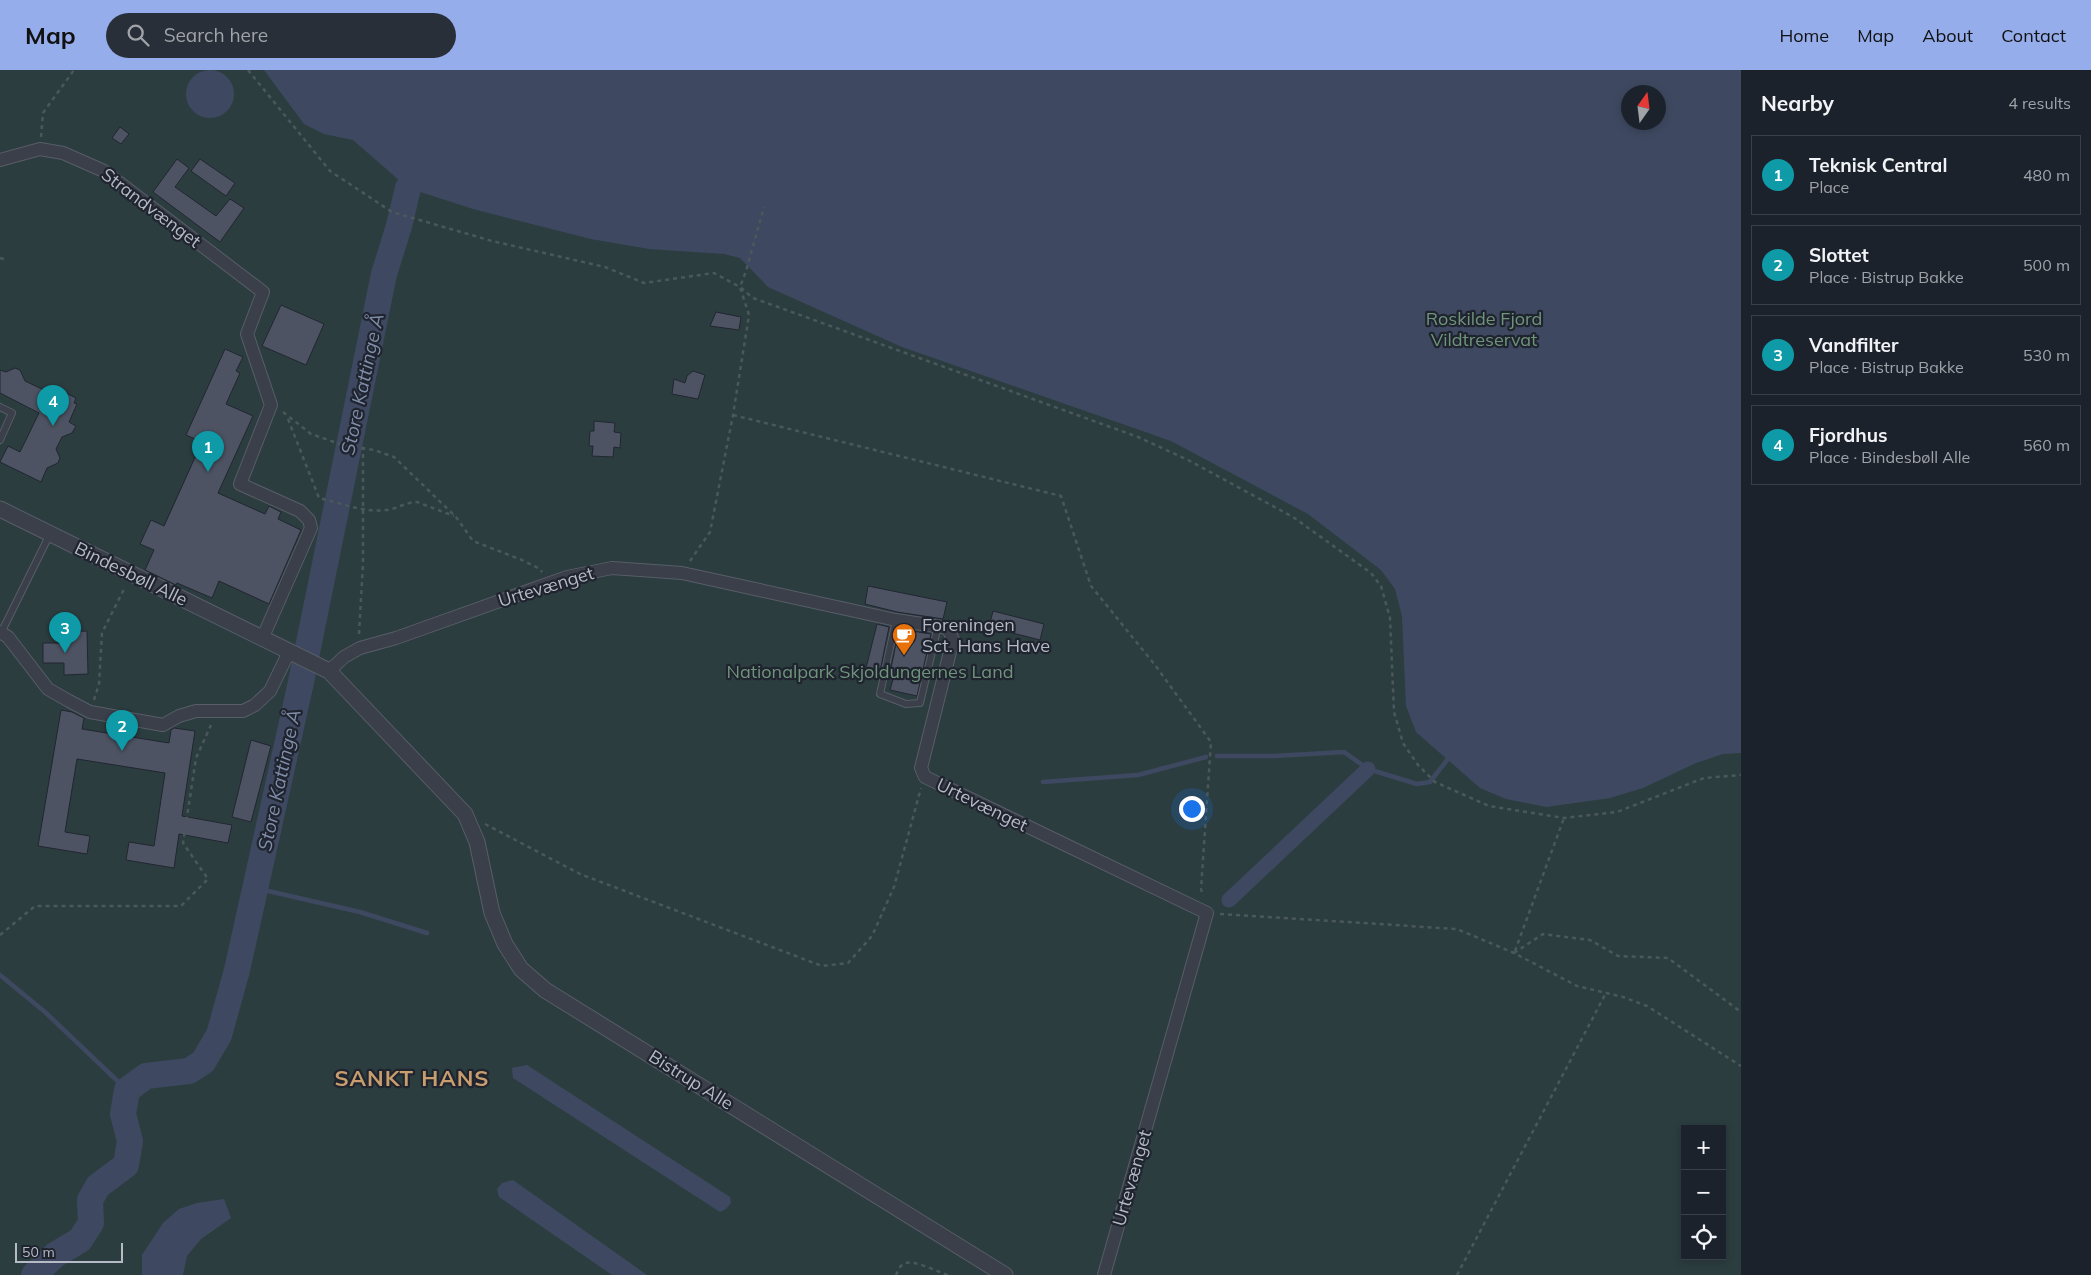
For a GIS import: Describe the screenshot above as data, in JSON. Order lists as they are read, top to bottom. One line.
{"streets":{"street":["Strandvænget","Bindesbøll Alle","Urtevænget","Bistrup Alle"]},"crossings":[["Bindesbøll Alle","Urtevænget"],["Bindesbøll Alle","Bistrup Alle"]],"districts":["SANKT HANS"],"water":["Store Kattinge Å"],"parks":["Roskilde Fjord Vildtreservat","Nationalpark Skjoldungernes Land"],"places":{"cafe":["Foreningen Sct. Hans Have"]},"scale_bar":"50 m","north":"top","page":{"header":"Map","search":"Search here","nav":["Home","Map","About","Contact"],"heading":["Nearby","4 results"],"list":[{"mark":"1","name":"Teknisk Central","note":"Place","value":"480 m"},{"mark":"2","name":"Slottet","note":"Place · Bistrup Bakke","value":"500 m"},{"mark":"3","name":"Vandfilter","note":"Place · Bistrup Bakke","value":"530 m"},{"mark":"4","name":"Fjordhus","note":"Place · Bindesbøll Alle","value":"560 m"}],"pins":["4","1","3","2"],"map_buttons":["+","−"],"scale":"50 m"}}
